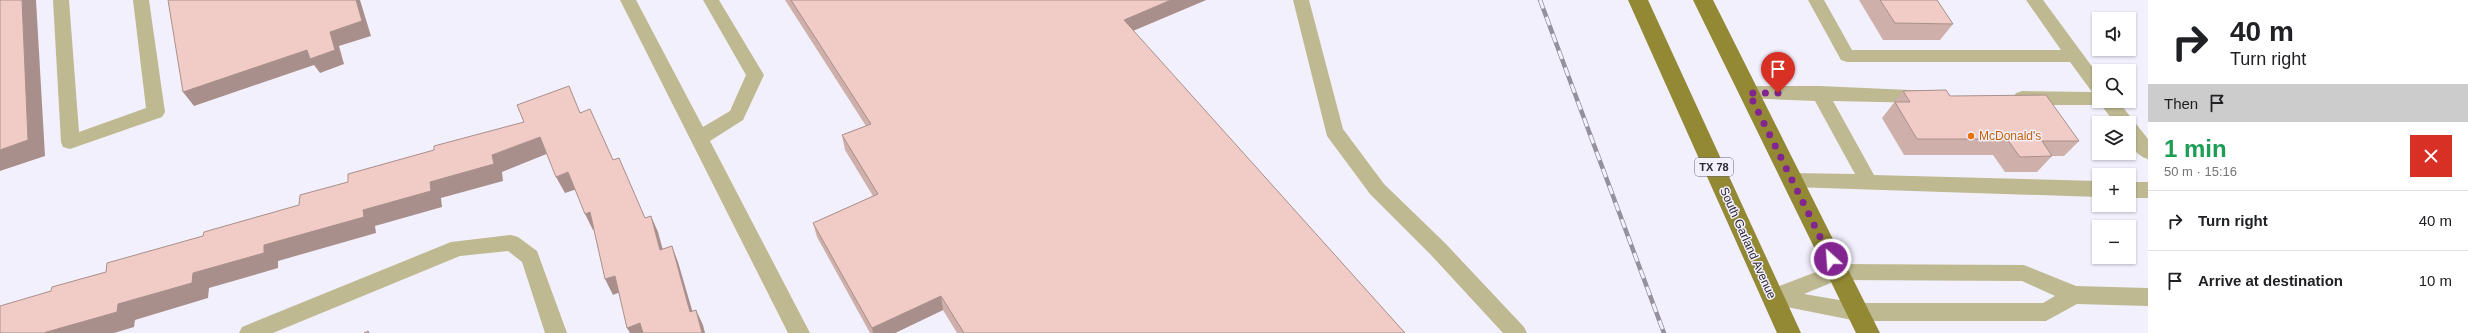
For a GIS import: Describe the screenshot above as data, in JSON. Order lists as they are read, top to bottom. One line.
{"streets":{"main road":["TX 78","South Garland Avenue"]},"places":["McDonald's"],"page":{"turn":["40 m","Turn right"],"map_buttons":["+","−"],"then":"Then","heading":["1 min","50 m · 15:16"],"list":[{"name":"Turn right","value":"40 m"},{"name":"Arrive at destination","value":"10 m"}]}}
